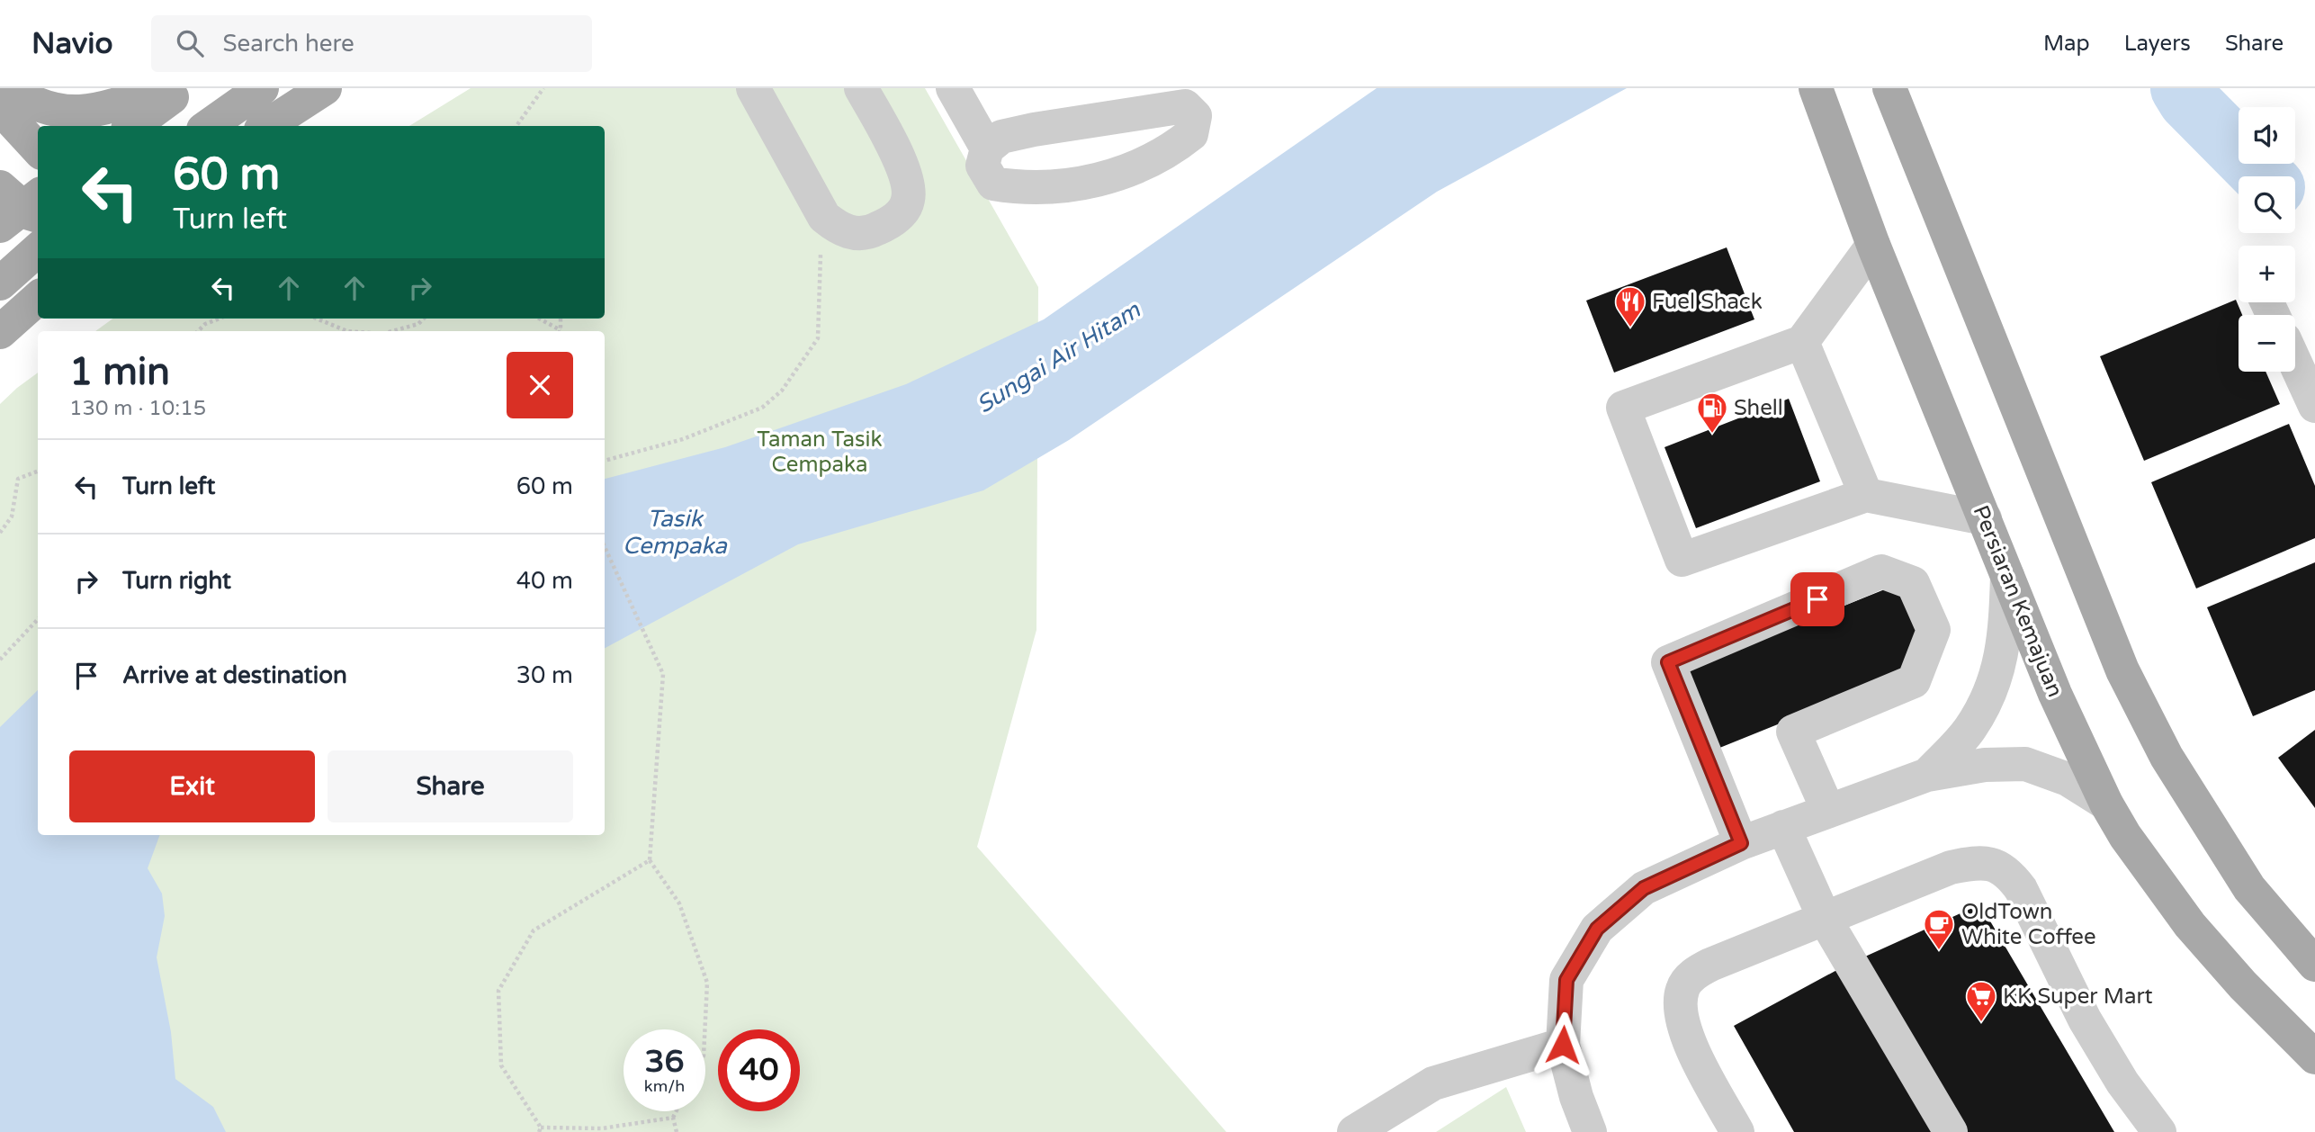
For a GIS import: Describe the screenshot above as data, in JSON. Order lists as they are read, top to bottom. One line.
{"streets":{"main road":["Persiaran Kemajuan"]},"water":["Sungai Air Hitam","Tasik Cempaka"],"parks":["Taman Tasik Cempaka"],"places":{"restaurant":["Fuel Shack"],"fuel station":["Shell"],"cafe":["OldTown White Coffee"],"supermarket":["KK Super Mart"]},"page":{"header":"Navio","search":"Search here","nav":["Map","Layers","Share"],"map_buttons":["+","−"],"turn":["60 m","Turn left"],"heading":["1 min","130 m · 10:15"],"list":[{"name":"Turn left","value":"60 m"},{"name":"Turn right","value":"40 m"},{"name":"Arrive at destination","value":"30 m"}],"buttons":["Exit","Share"],"speed":"36 km/h","limit":"40"}}
